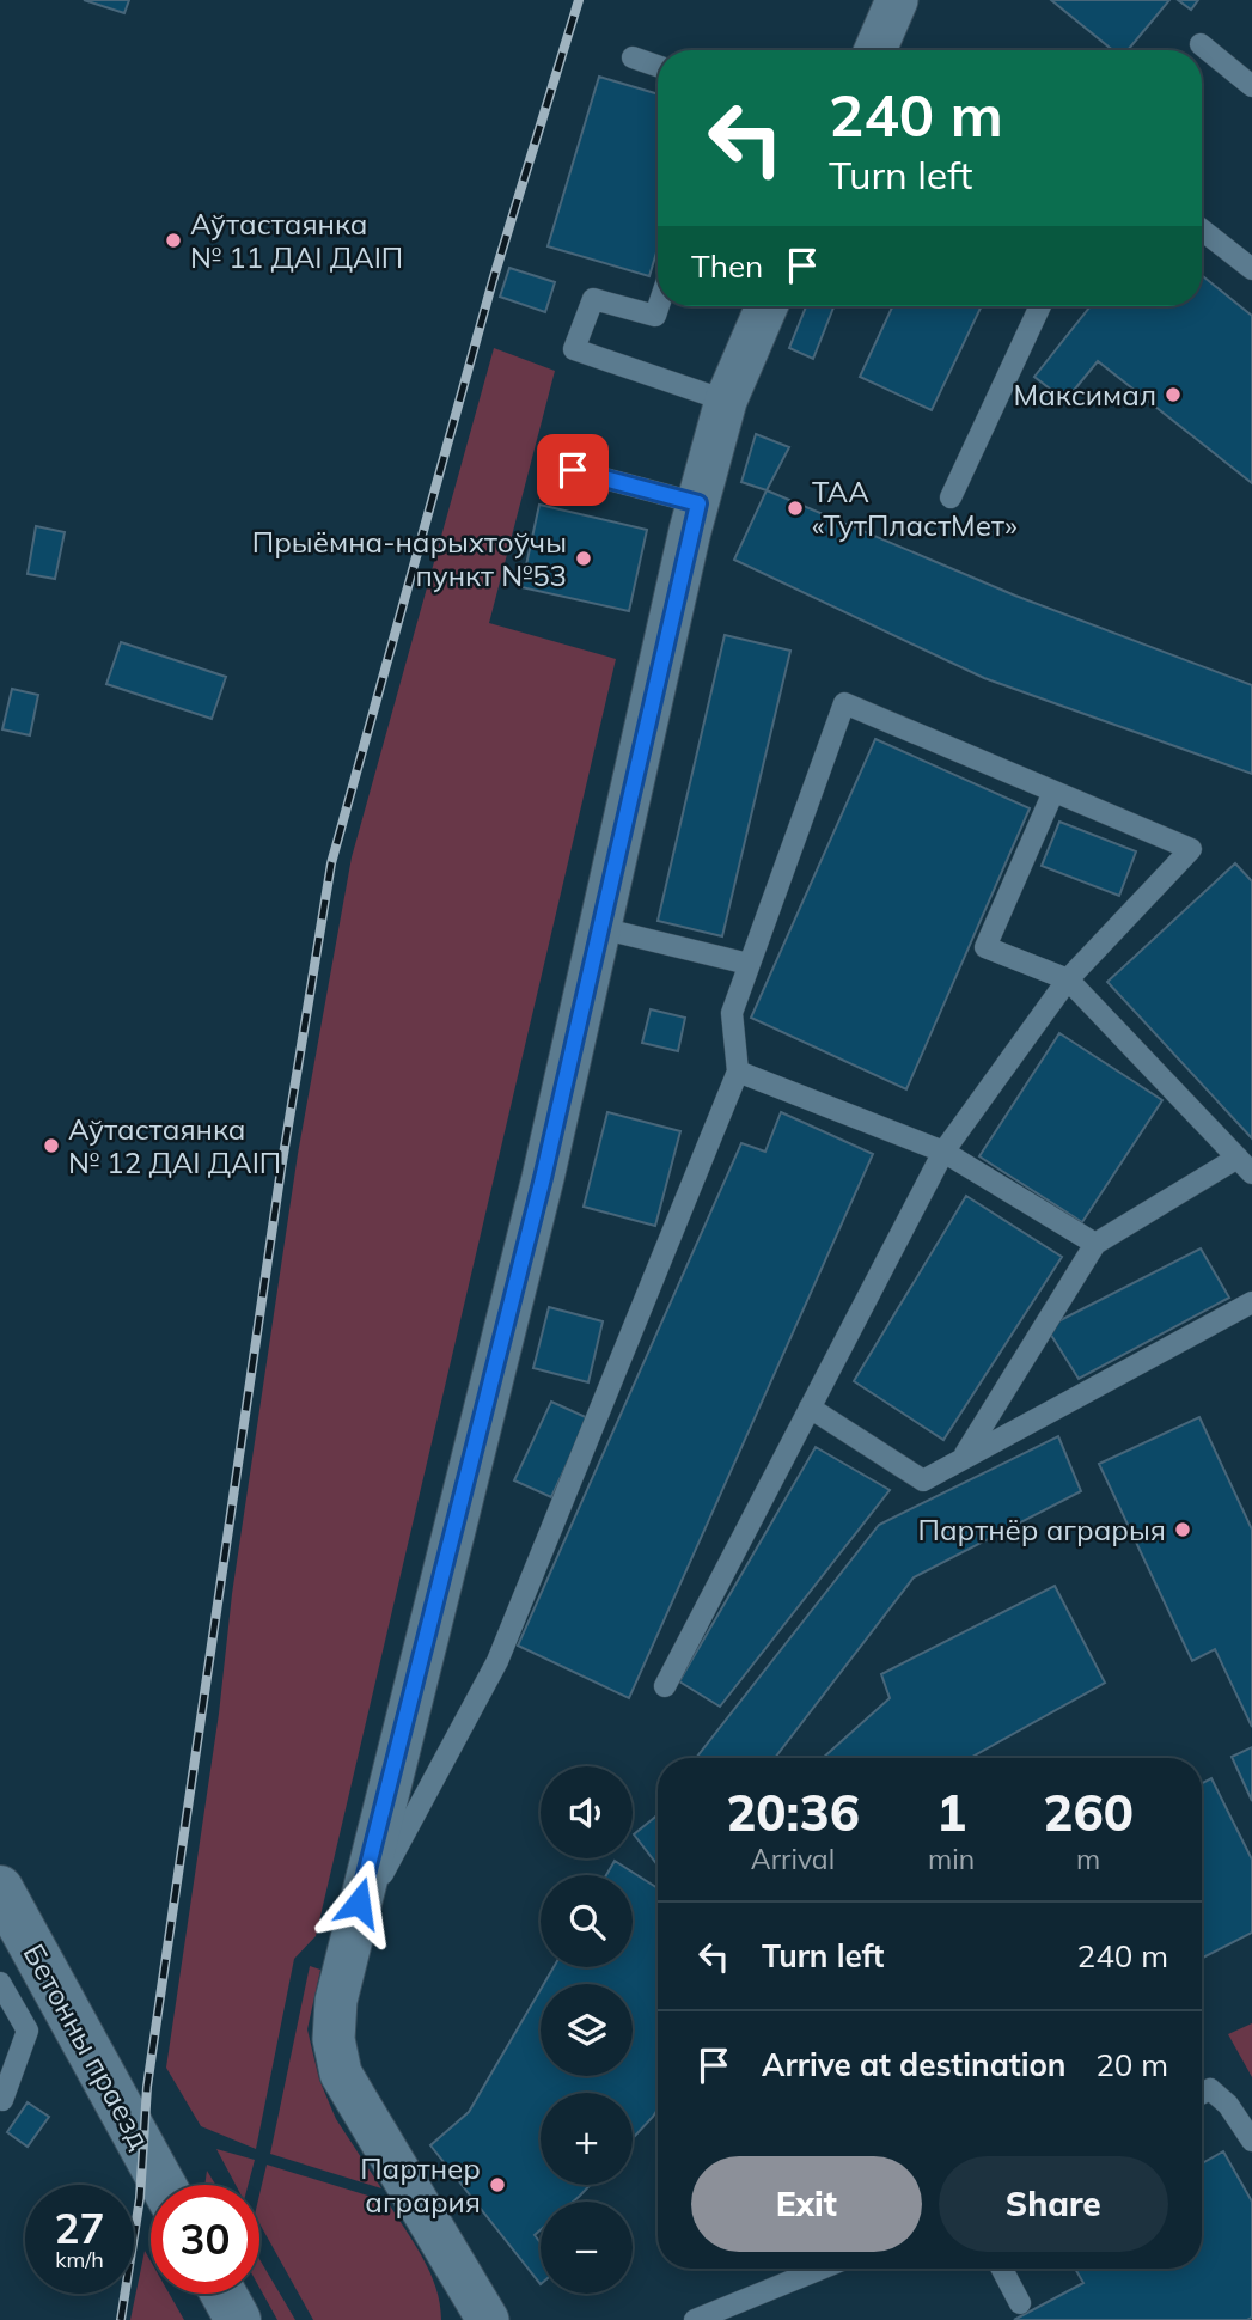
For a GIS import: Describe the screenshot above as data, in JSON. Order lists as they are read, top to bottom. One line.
{"streets":{"street":["Бетонны праезд"]},"places":["Аўтастаянка № 11 ДАІ ДАІП","Максимал","ТАА «ТутПластМет»","Прыёмна-нарыхтоўчы пункт №53","Аўтастаянка № 12 ДАІ ДАІП","Партнёр аграрыя","Партнер агрария"],"page":{"turn":["240 m","Turn left"],"then":"Then","eta":["20:36","Arrival","1","min","260","m"],"map_buttons":["+","−"],"list":[{"name":"Turn left","value":"240 m"},{"name":"Arrive at destination","value":"20 m"}],"buttons":["Exit","Share"],"speed":"27 km/h","limit":"30"}}
